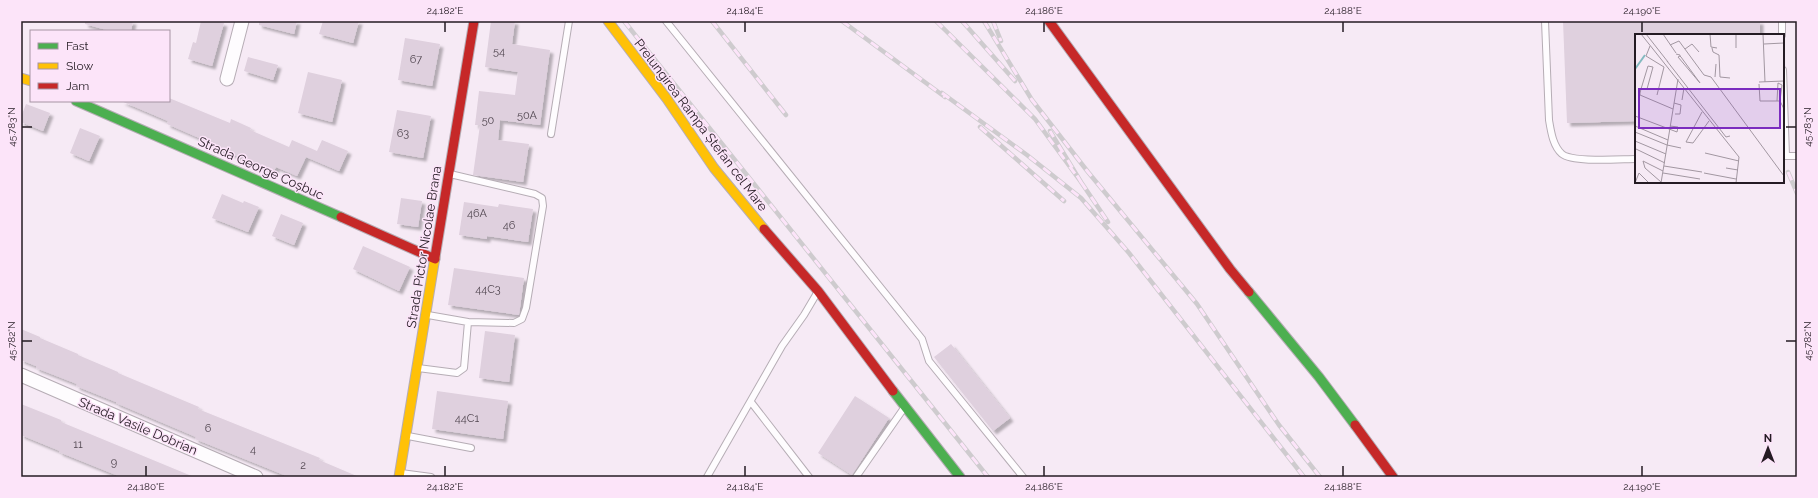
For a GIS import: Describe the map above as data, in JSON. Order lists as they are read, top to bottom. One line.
{"streets":{"street":["Prelungirea Rampa Ștefan cel Mare","Strada George Coșbuc","Strada Pictor Nicolae Brana","Strada Vasile Dobrian"]},"crossings":[["Strada George Coșbuc","Strada Pictor Nicolae Brana"]],"house_numbers":["54","67","50A","50","63","46A","46","44C3","44C1","6","11","4","9","2"],"legend":["Fast","Slow","Jam"],"north":"top","coordinates":["24.182°E","24.184°E","24.186°E","24.188°E","24.190°E","45.783°N","45.782°N","24.180°E"]}
